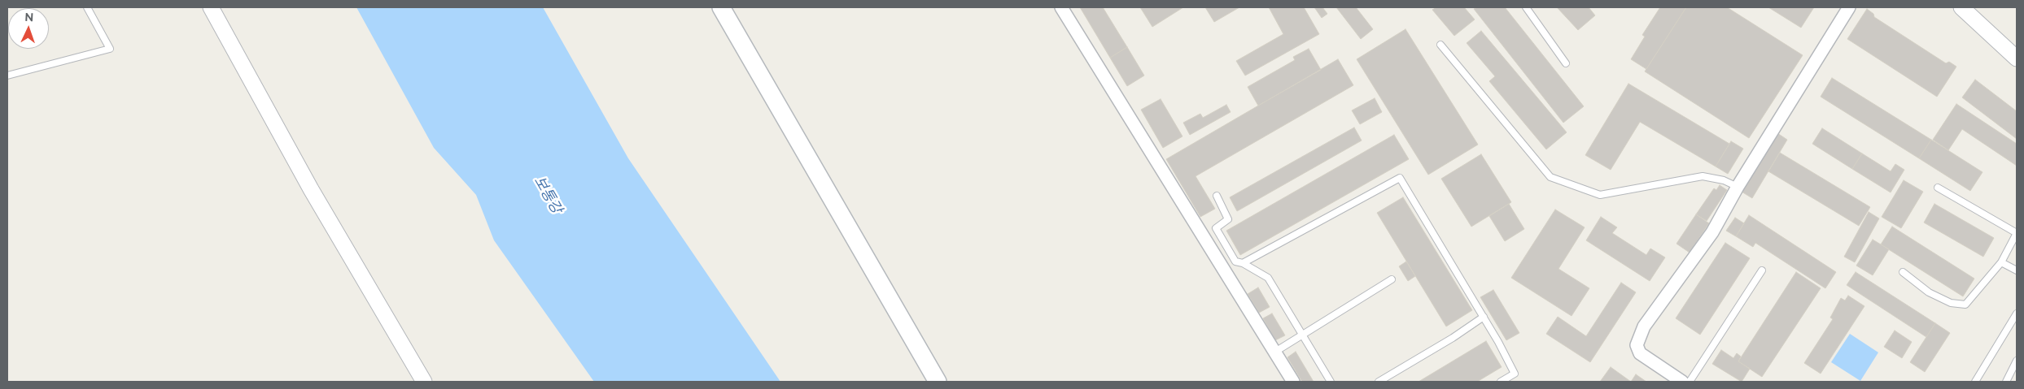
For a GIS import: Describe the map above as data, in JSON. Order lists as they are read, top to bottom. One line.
{"water":["보통강"],"north":"top"}
